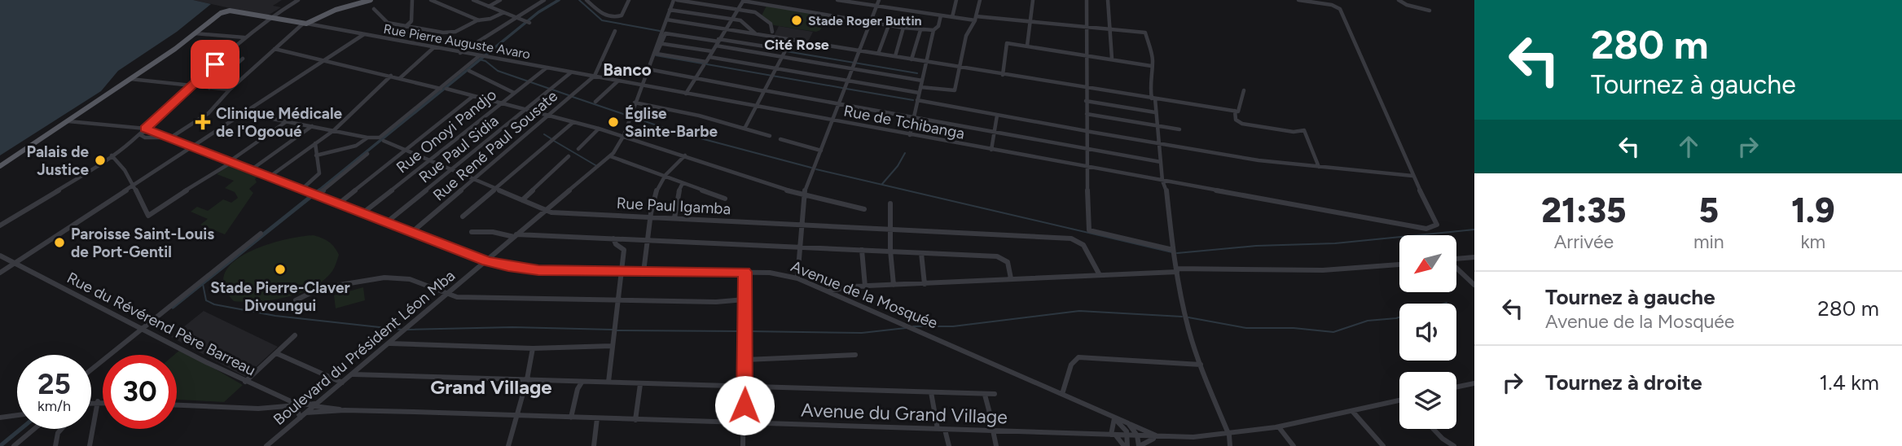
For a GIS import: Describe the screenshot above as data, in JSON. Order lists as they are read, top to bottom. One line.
{"streets":{"main road":["Rue Pierre Auguste Avaro"],"street":["Rue de Tchibanga","Rue Onoyi Pandjo","Rue René Paul Sousate","Rue Paul Sidia","Rue Paul Igamba","Avenue de la Mosquée","Rue du Révérend Père Barreau","Boulevard du Président Léon Mba","Avenue du Grand Village"]},"crossings":[["Rue Pierre Auguste Avaro","Rue de Tchibanga"],["Rue Pierre Auguste Avaro","Rue Onoyi Pandjo"],["Rue Pierre Auguste Avaro","Rue René Paul Sousate"],["Rue Pierre Auguste Avaro","Rue Paul Sidia"],["Rue Pierre Auguste Avaro","Boulevard du Président Léon Mba"],["Rue de Tchibanga","Boulevard du Président Léon Mba"],["Rue Onoyi Pandjo","Avenue de la Mosquée"],["Rue René Paul Sousate","Avenue de la Mosquée"],["Rue Paul Sidia","Avenue de la Mosquée"],["Rue Paul Igamba","Boulevard du Président Léon Mba"],["Avenue de la Mosquée","Boulevard du Président Léon Mba"],["Boulevard du Président Léon Mba","Avenue du Grand Village"]],"districts":["Cité Rose","Banco","Grand Village"],"places":{"other":["Stade Roger Buttin","Église Sainte-Barbe","Palais de Justice","Paroisse Saint-Louis de Port-Gentil","Stade Pierre-Claver Divoungui"],"health":["Clinique Médicale de l'Ogooué"]},"north":"bottom left","page":{"turn":["280 m","Tournez à gauche"],"eta":["21:35","Arrivée","5","min","1.9","km"],"list":[{"name":"Tournez à gauche","note":"Avenue de la Mosquée","value":"280 m"},{"name":"Tournez à droite","value":"1.4 km"}],"speed":"25 km/h","limit":"30"}}
